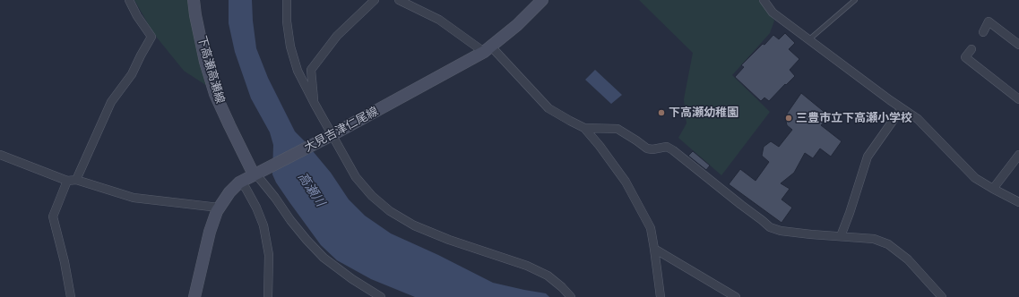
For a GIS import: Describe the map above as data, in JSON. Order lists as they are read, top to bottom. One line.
{"streets":{"main road":["下高瀬高瀬線","大見吉津仁尾線"]},"crossings":[["下高瀬高瀬線","大見吉津仁尾線"]],"water":["高瀬川"],"places":["下高瀬幼稚園","三豊市立下高瀬小学校"]}
